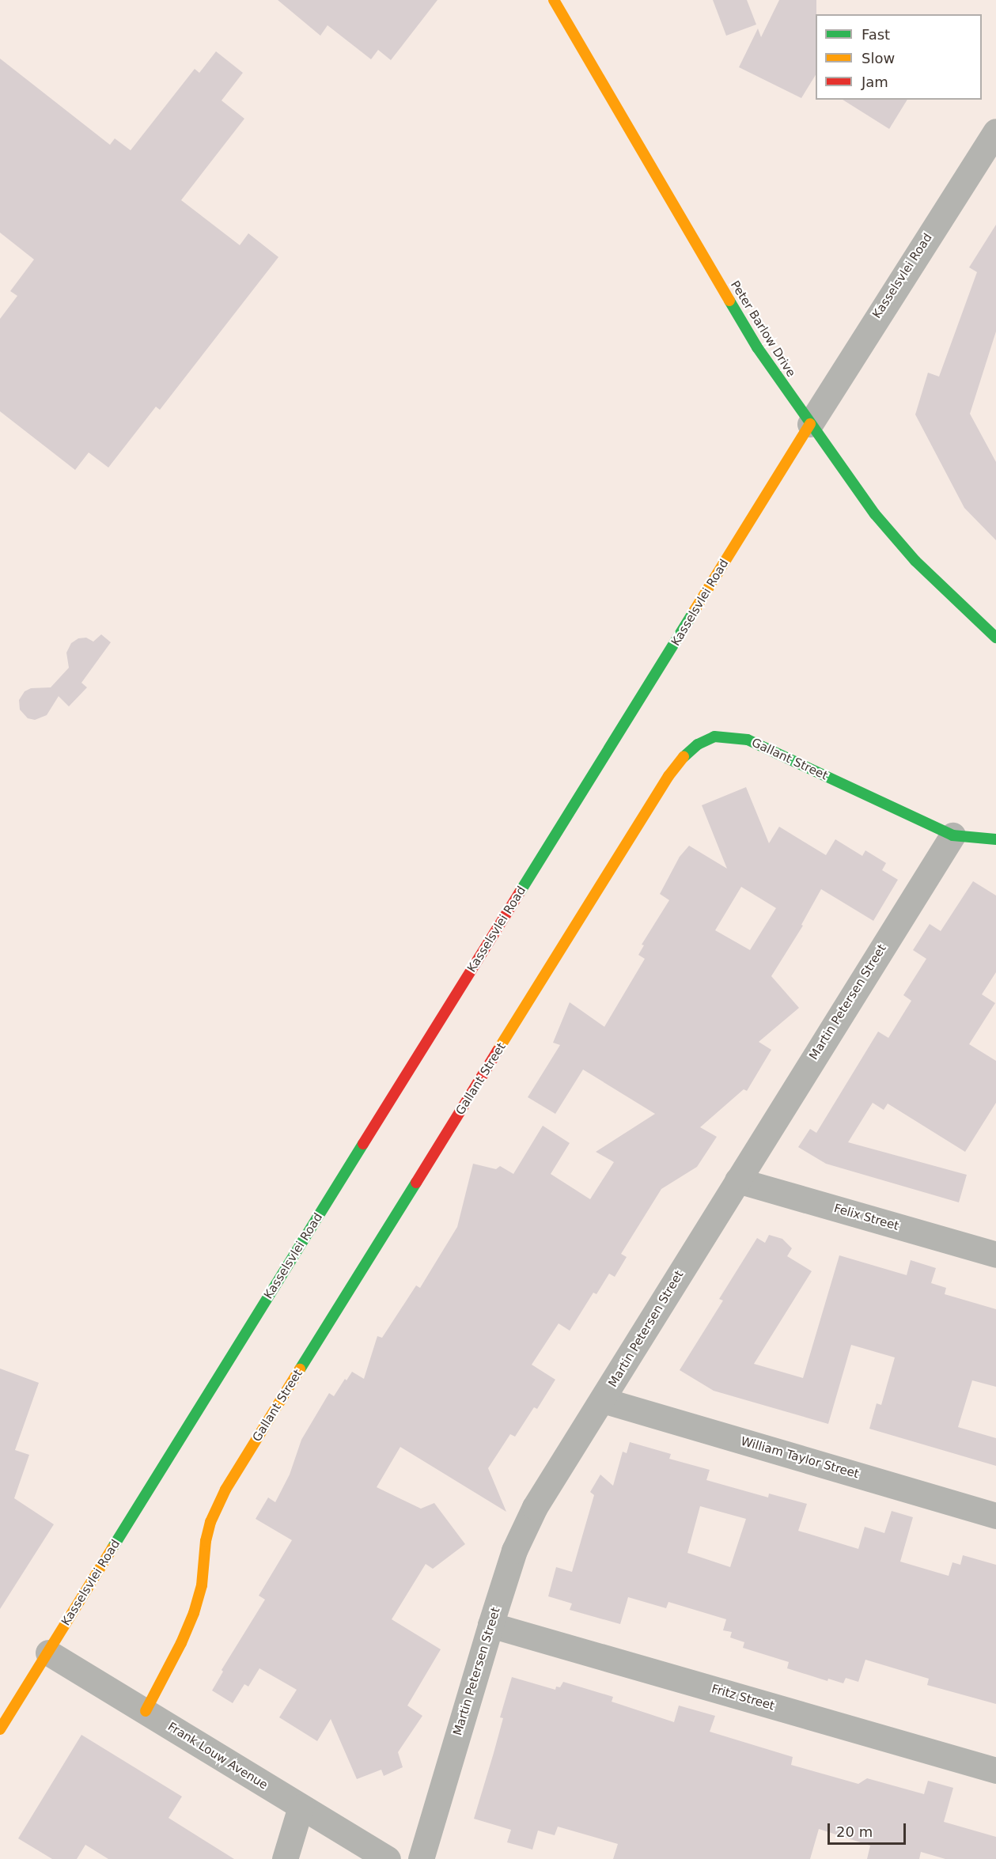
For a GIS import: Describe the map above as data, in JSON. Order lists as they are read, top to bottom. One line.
{"streets":{"street":["Kasselsvlei Road","Peter Barlow Drive","Gallant Street","Martin Petersen Street","Felix Street","William Taylor Street","Fritz Street","Frank Louw Avenue"]},"crossings":[["Kasselsvlei Road","Peter Barlow Drive"],["Kasselsvlei Road","Frank Louw Avenue"],["Gallant Street","Martin Petersen Street"],["Gallant Street","Frank Louw Avenue"],["Martin Petersen Street","Felix Street"],["Martin Petersen Street","William Taylor Street"],["Martin Petersen Street","Fritz Street"]],"legend":["Fast","Slow","Jam"],"scale_bar":"20 m"}
